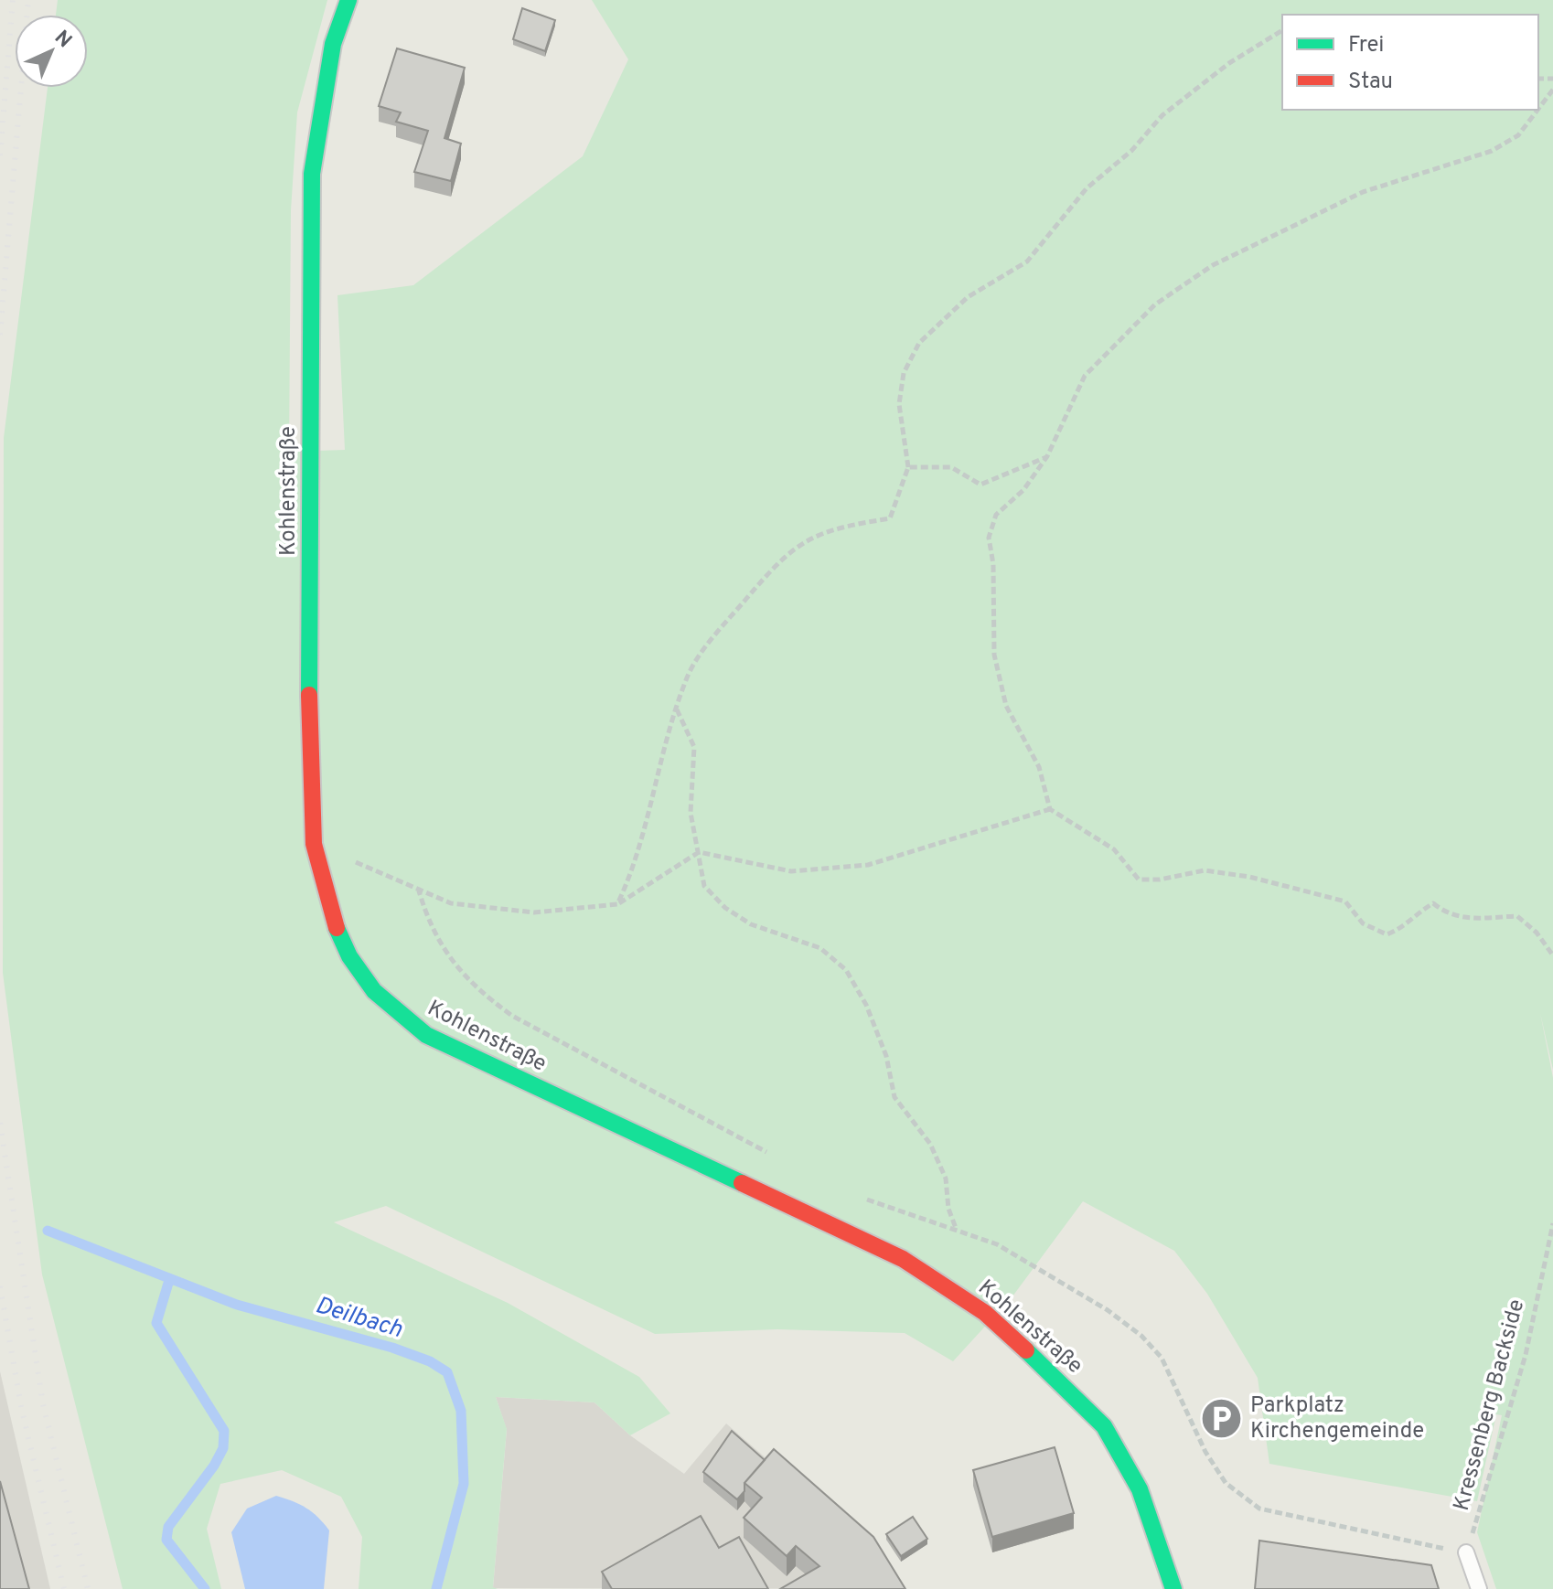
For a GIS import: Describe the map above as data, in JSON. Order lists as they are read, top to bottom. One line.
{"streets":{"main road":["Kohlenstraße"],"path":["Kressenberg Backside"]},"water":["Deilbach"],"places":{"parking":["Parkplatz Kirchengemeinde"]},"legend":["Frei","Stau"],"north":"top right"}
